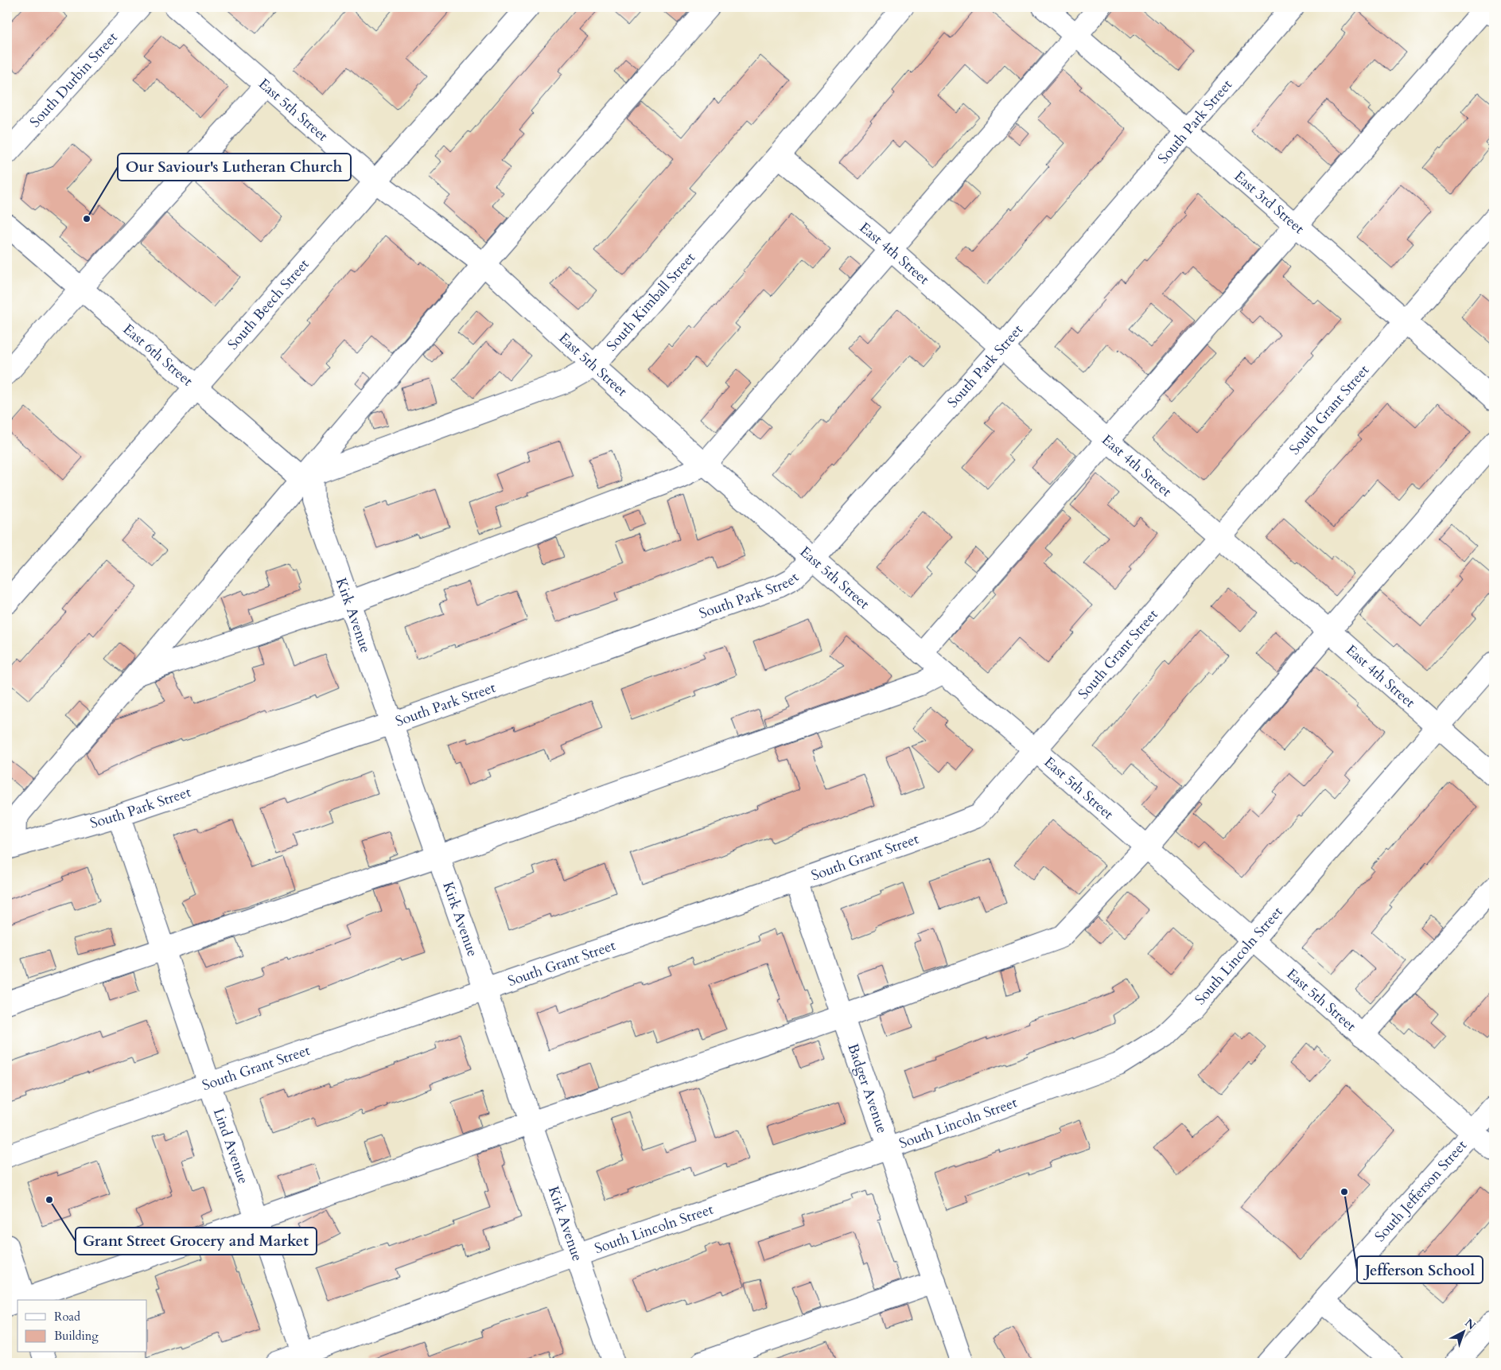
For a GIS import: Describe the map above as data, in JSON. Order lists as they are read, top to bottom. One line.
{"streets":{"street":["South Durbin Street","East 5th Street","South Park Street","East 3rd Street","East 4th Street","South Kimball Street","South Beech Street","East 6th Street","South Grant Street","Kirk Avenue","South Lincoln Street","Badger Avenue","Lind Avenue","South Jefferson Street"]},"crossings":[["East 5th Street","South Park Street"],["East 5th Street","South Kimball Street"],["East 5th Street","South Beech Street"],["East 5th Street","South Grant Street"],["East 5th Street","South Lincoln Street"],["East 5th Street","South Jefferson Street"],["South Park Street","East 3rd Street"],["South Park Street","East 4th Street"],["South Park Street","Kirk Avenue"],["South Park Street","Lind Avenue"],["East 3rd Street","South Grant Street"],["East 4th Street","South Kimball Street"],["East 4th Street","South Grant Street"],["East 4th Street","South Lincoln Street"],["South Kimball Street","East 6th Street"],["South Kimball Street","Kirk Avenue"],["South Beech Street","East 6th Street"],["East 6th Street","Kirk Avenue"],["South Grant Street","Kirk Avenue"],["South Grant Street","Badger Avenue"],["South Grant Street","Lind Avenue"],["Kirk Avenue","South Lincoln Street"],["South Lincoln Street","Badger Avenue"],["South Lincoln Street","Lind Avenue"]],"places":["Our Saviour's Lutheran Church","Jefferson School","Grant Street Grocery and Market"],"legend":["Road","Building"],"north":"top right"}
